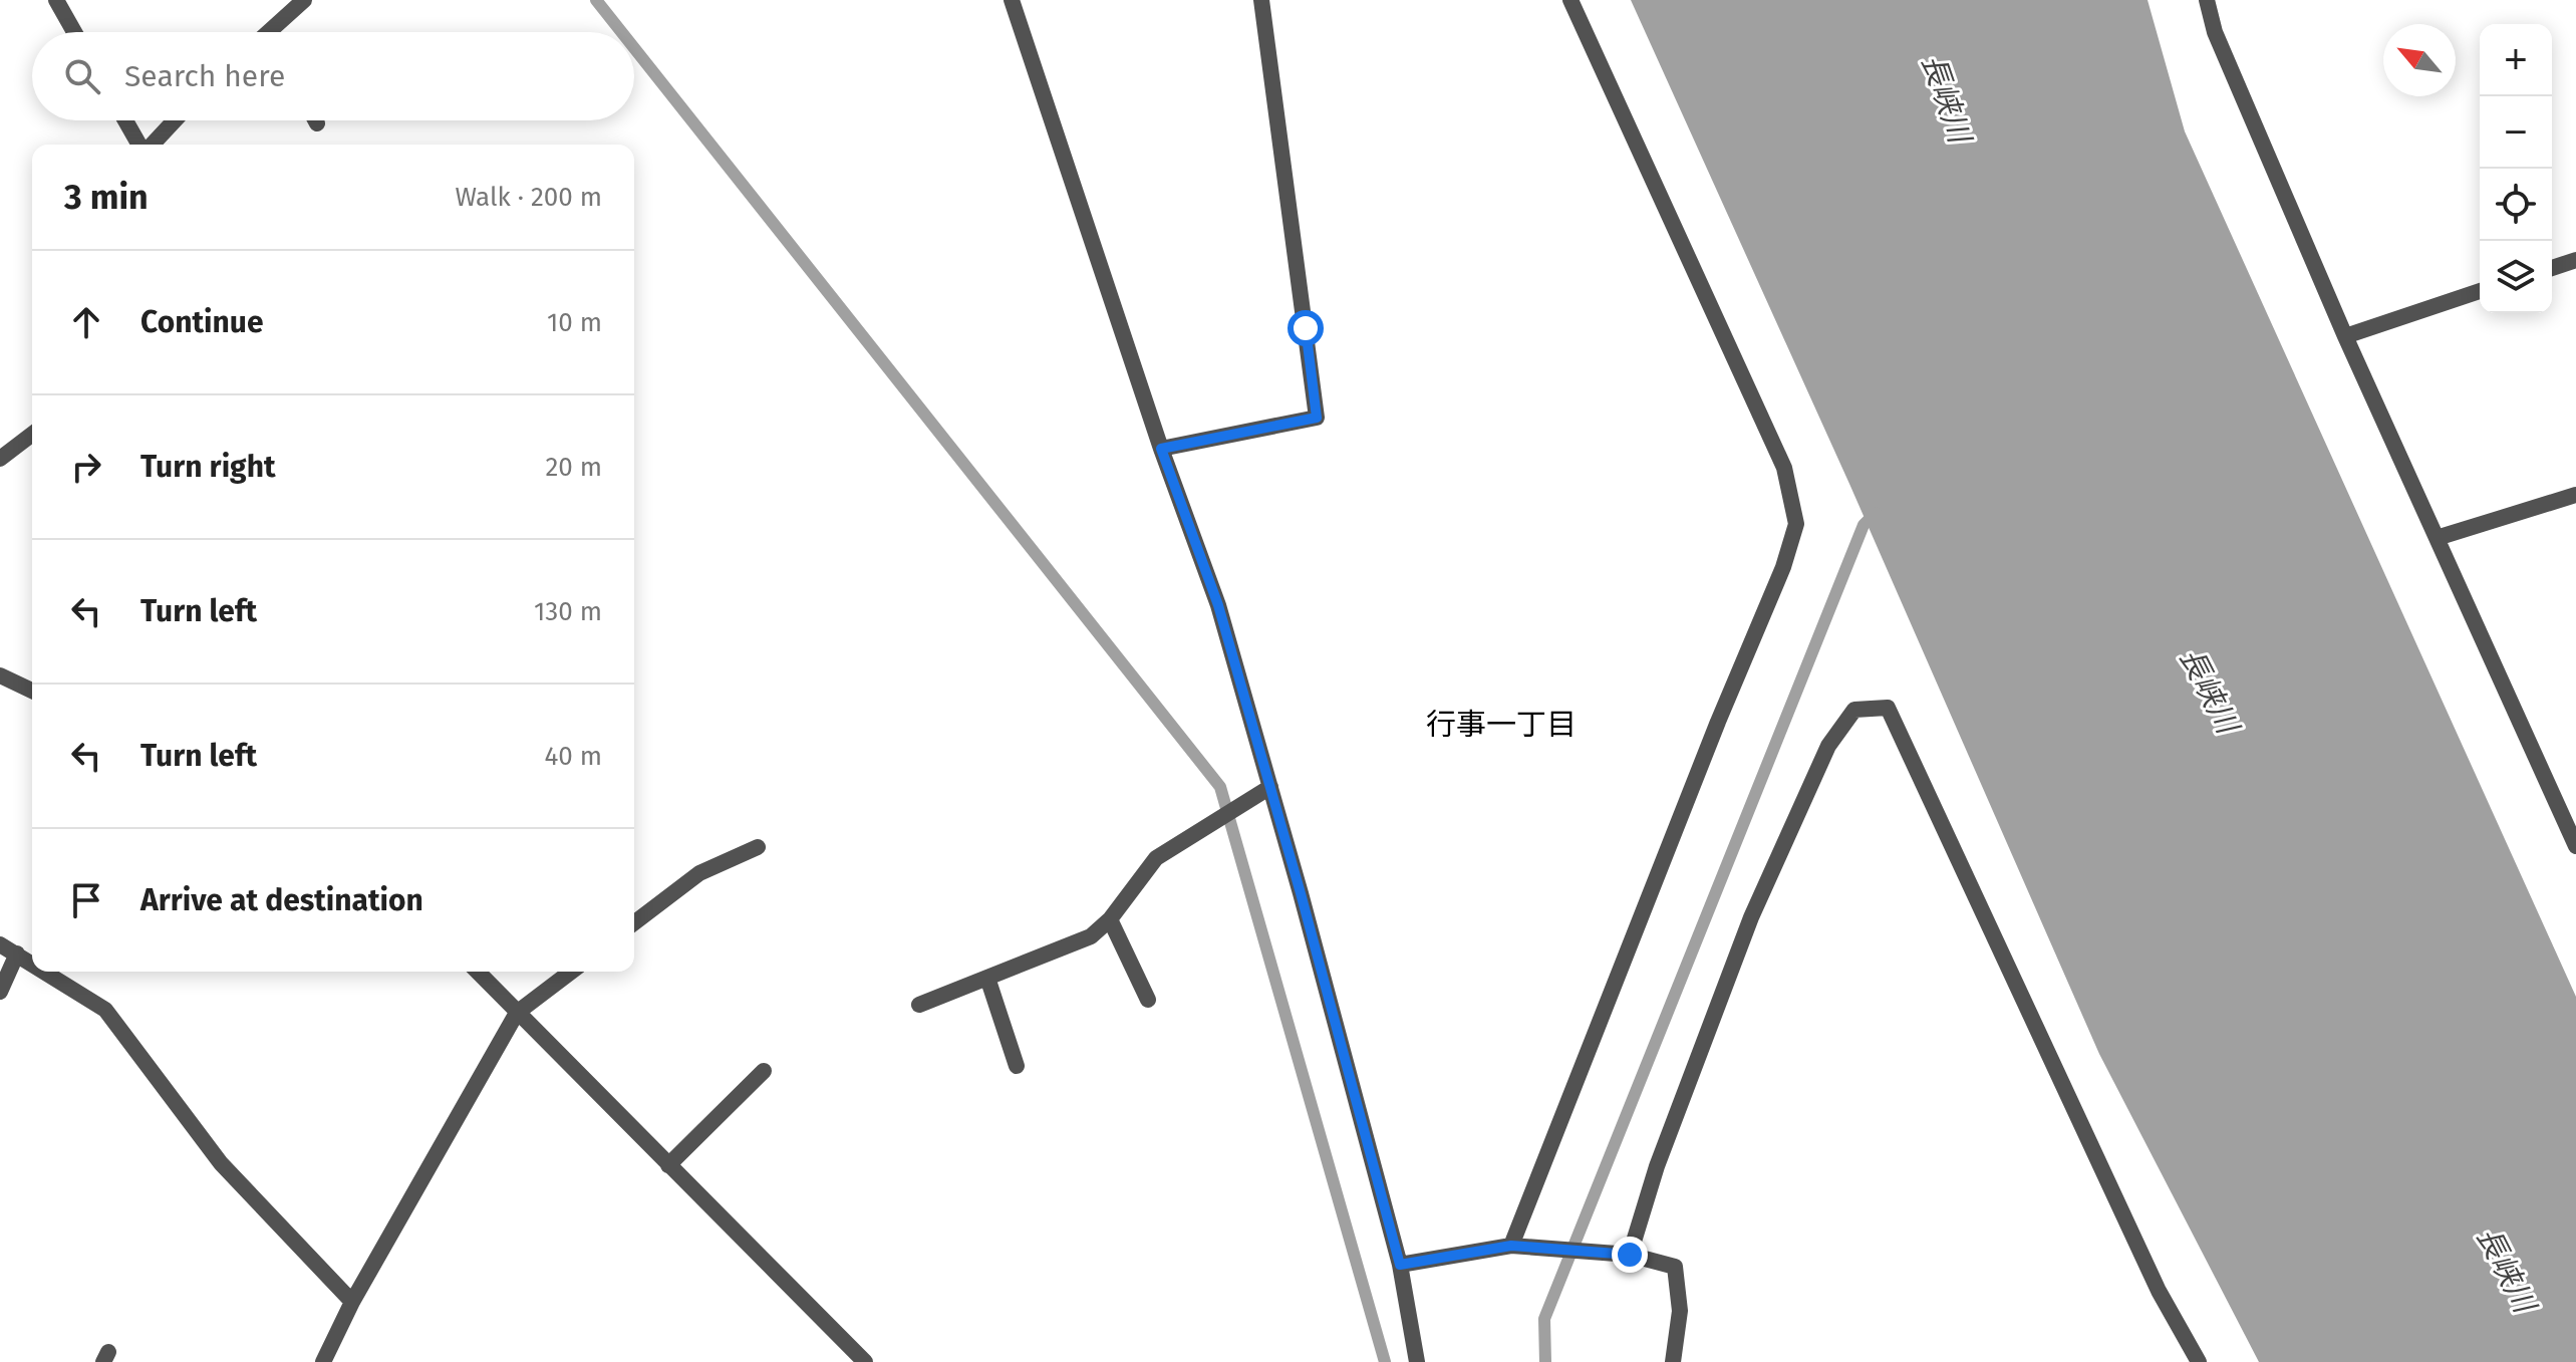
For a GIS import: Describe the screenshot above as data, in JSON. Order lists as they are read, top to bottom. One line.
{"districts":["行事一丁目"],"water":["長峡川"],"north":"top left","page":{"map_buttons":["+","−"],"search":"Search here","heading":["3 min","Walk · 200 m"],"list":[["Continue","10 m"],["Turn right","20 m"],["Turn left","130 m"],["Turn left","40 m"],"Arrive at destination"]}}
